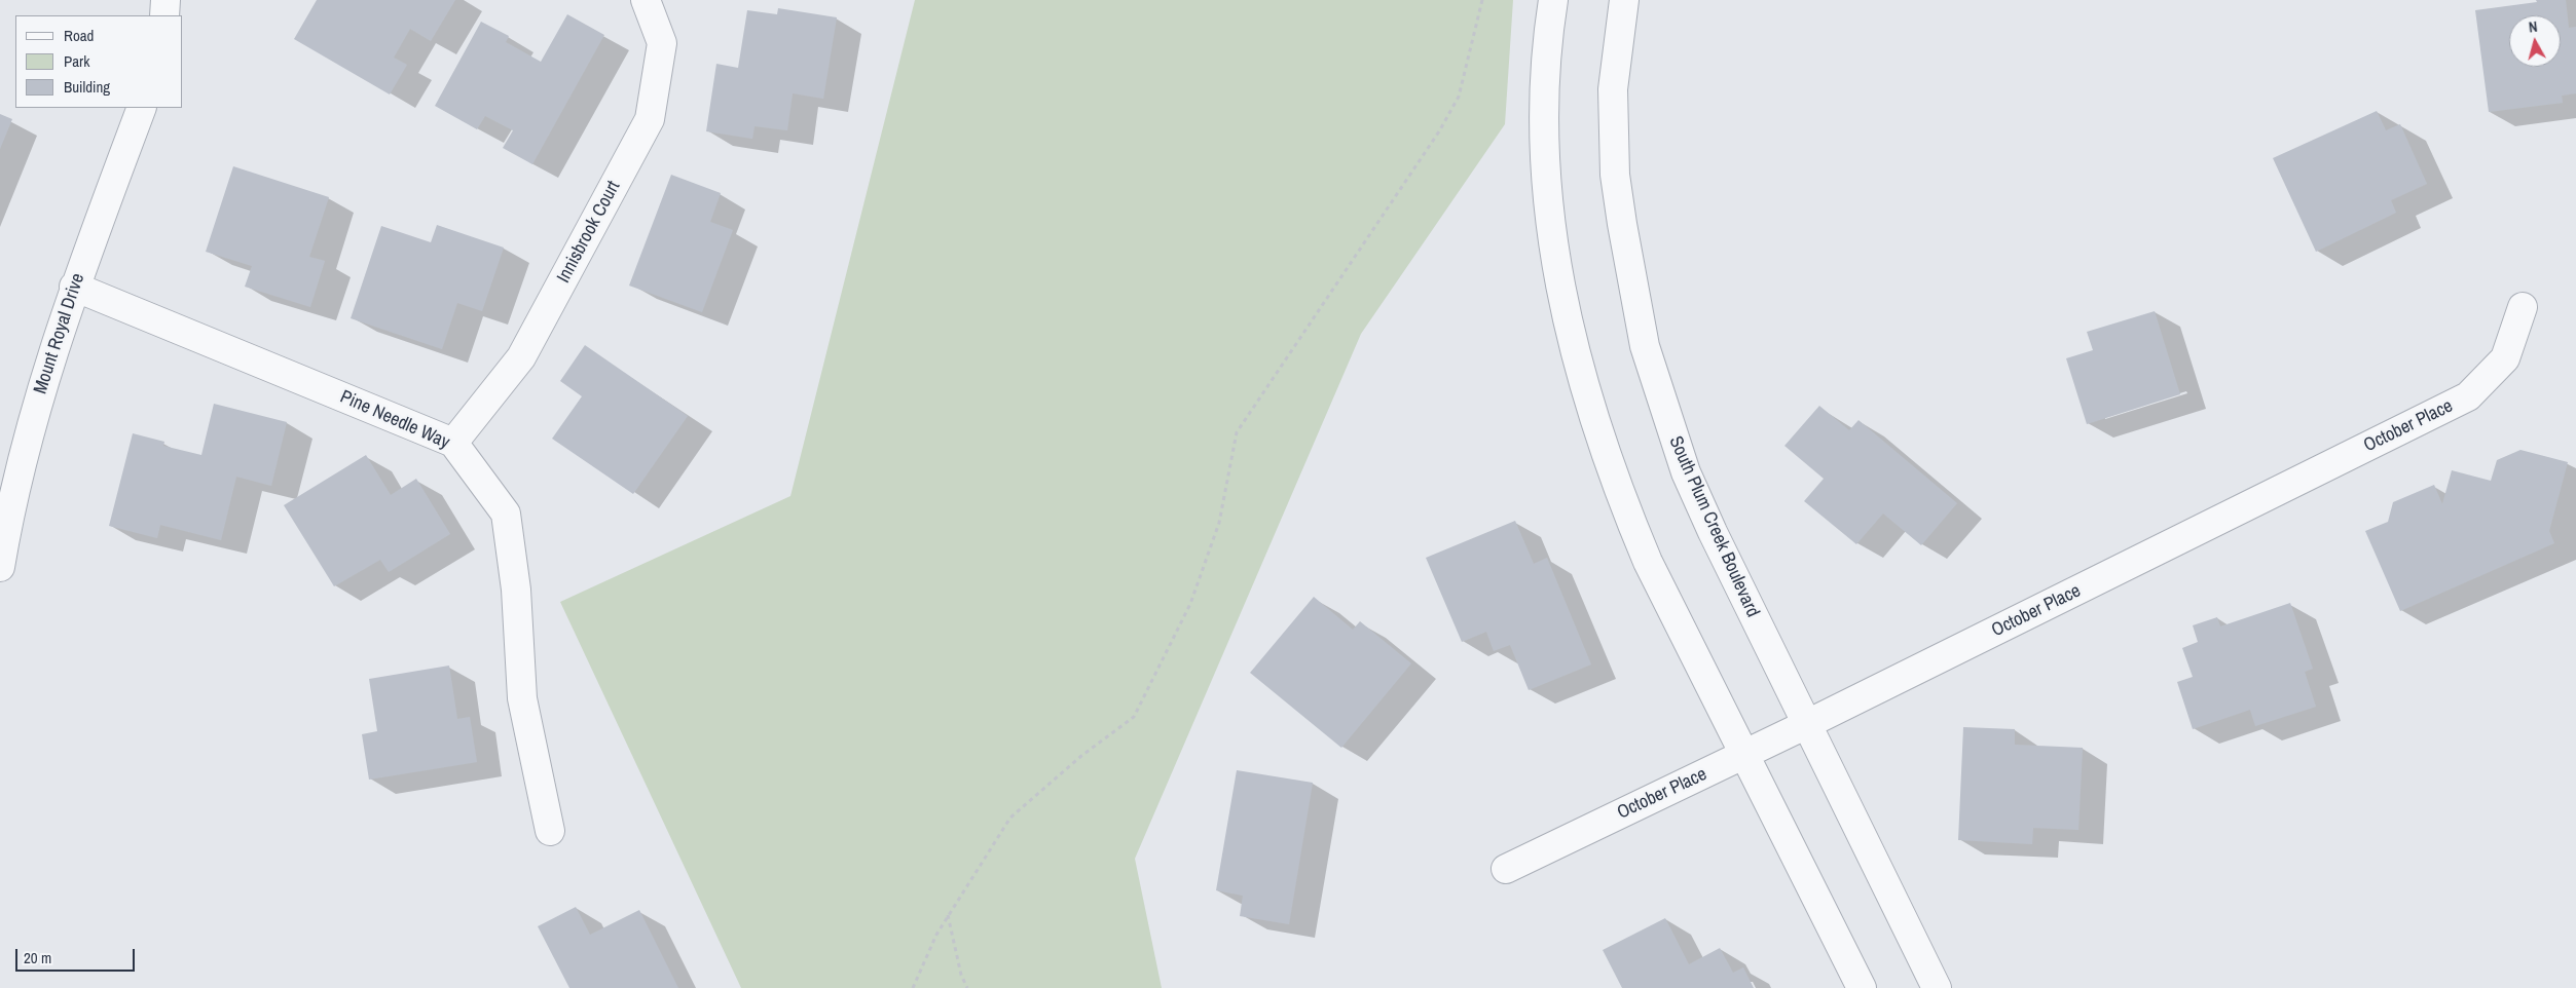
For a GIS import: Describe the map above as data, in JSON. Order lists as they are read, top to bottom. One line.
{"streets":{"street":["Innisbrook Court","Mount Royal Drive","Pine Needle Way","October Place","South Plum Creek Boulevard"]},"crossings":[["Innisbrook Court","Pine Needle Way"],["Mount Royal Drive","Pine Needle Way"],["October Place","South Plum Creek Boulevard"]],"legend":["Road","Park","Building"],"scale_bar":"20 m","north":"top"}
